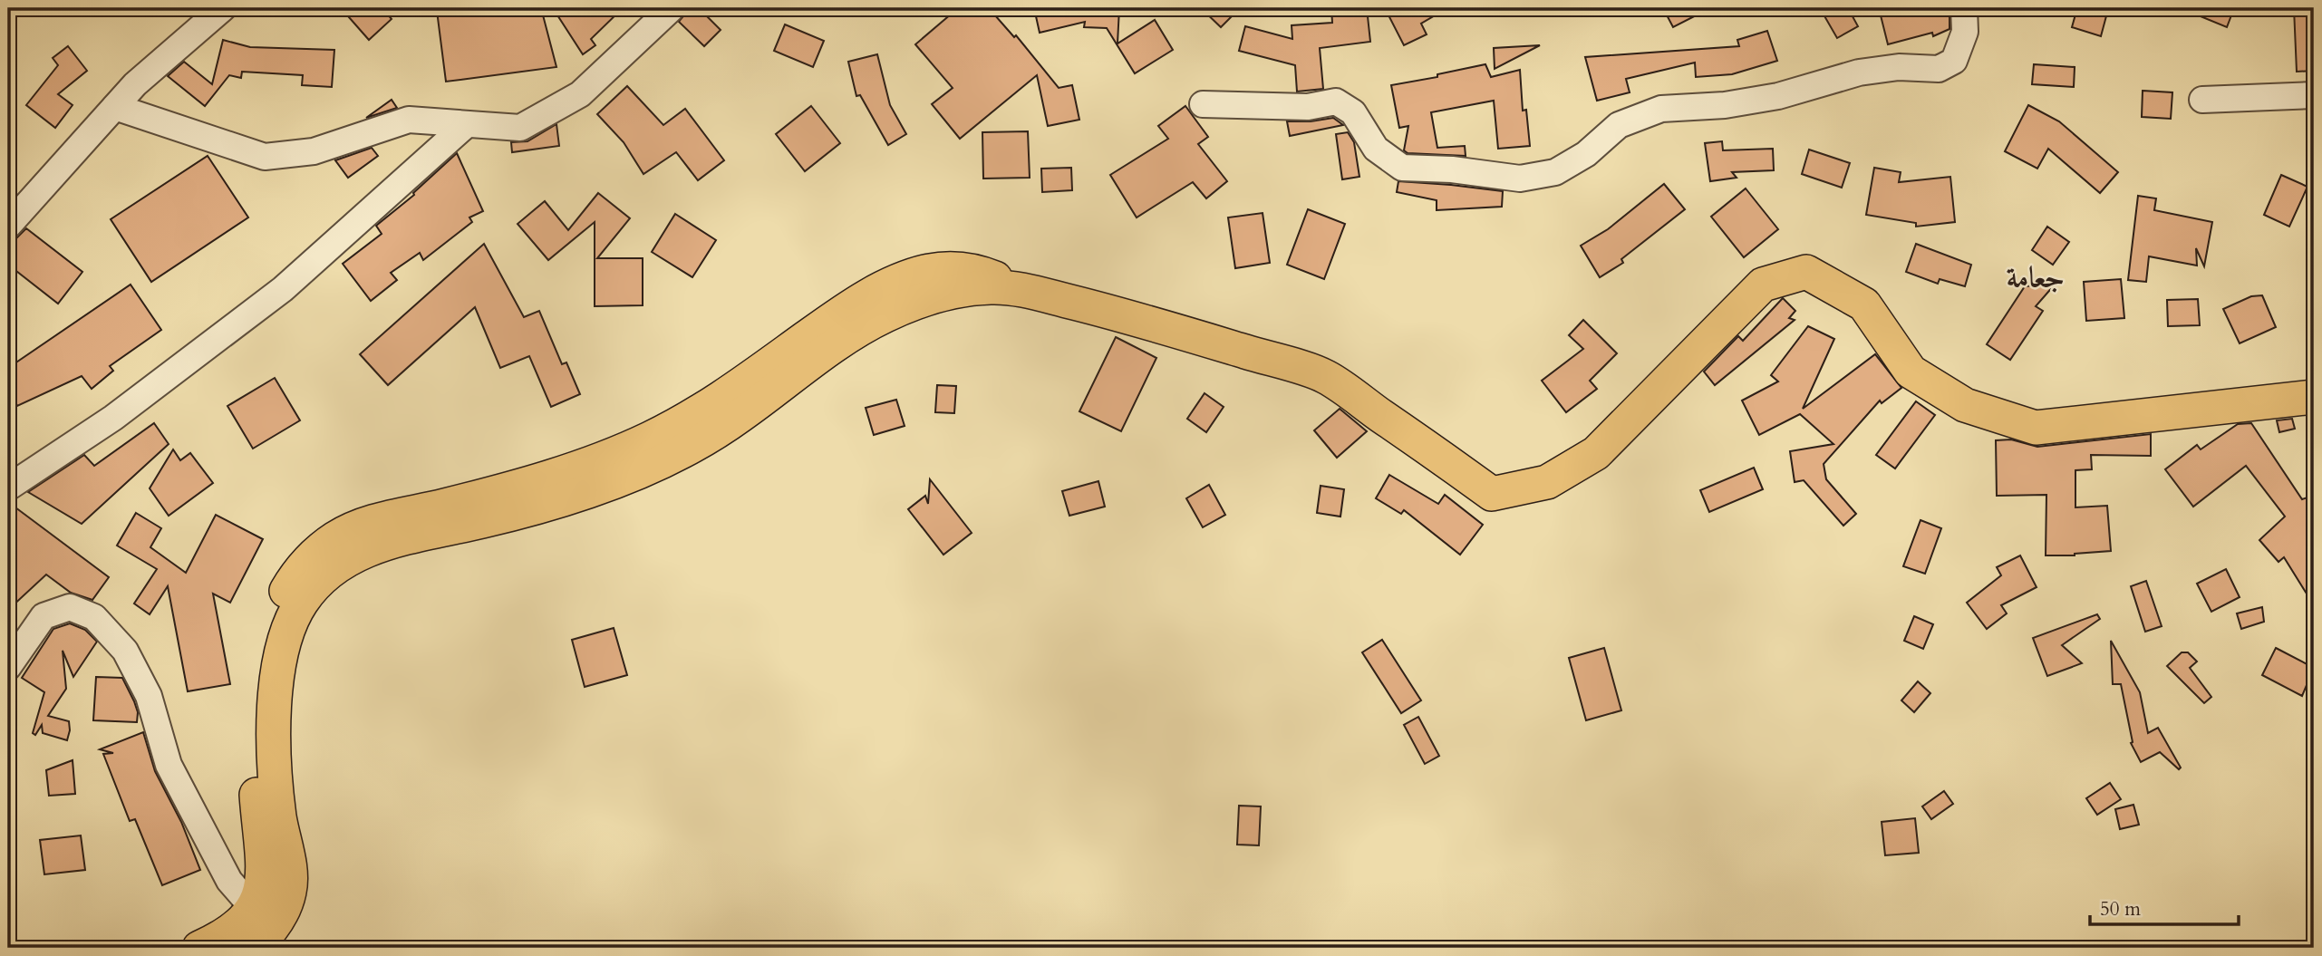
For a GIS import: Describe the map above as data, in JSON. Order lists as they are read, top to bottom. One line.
{"districts":["جعامة"],"scale_bar":"50 m"}
